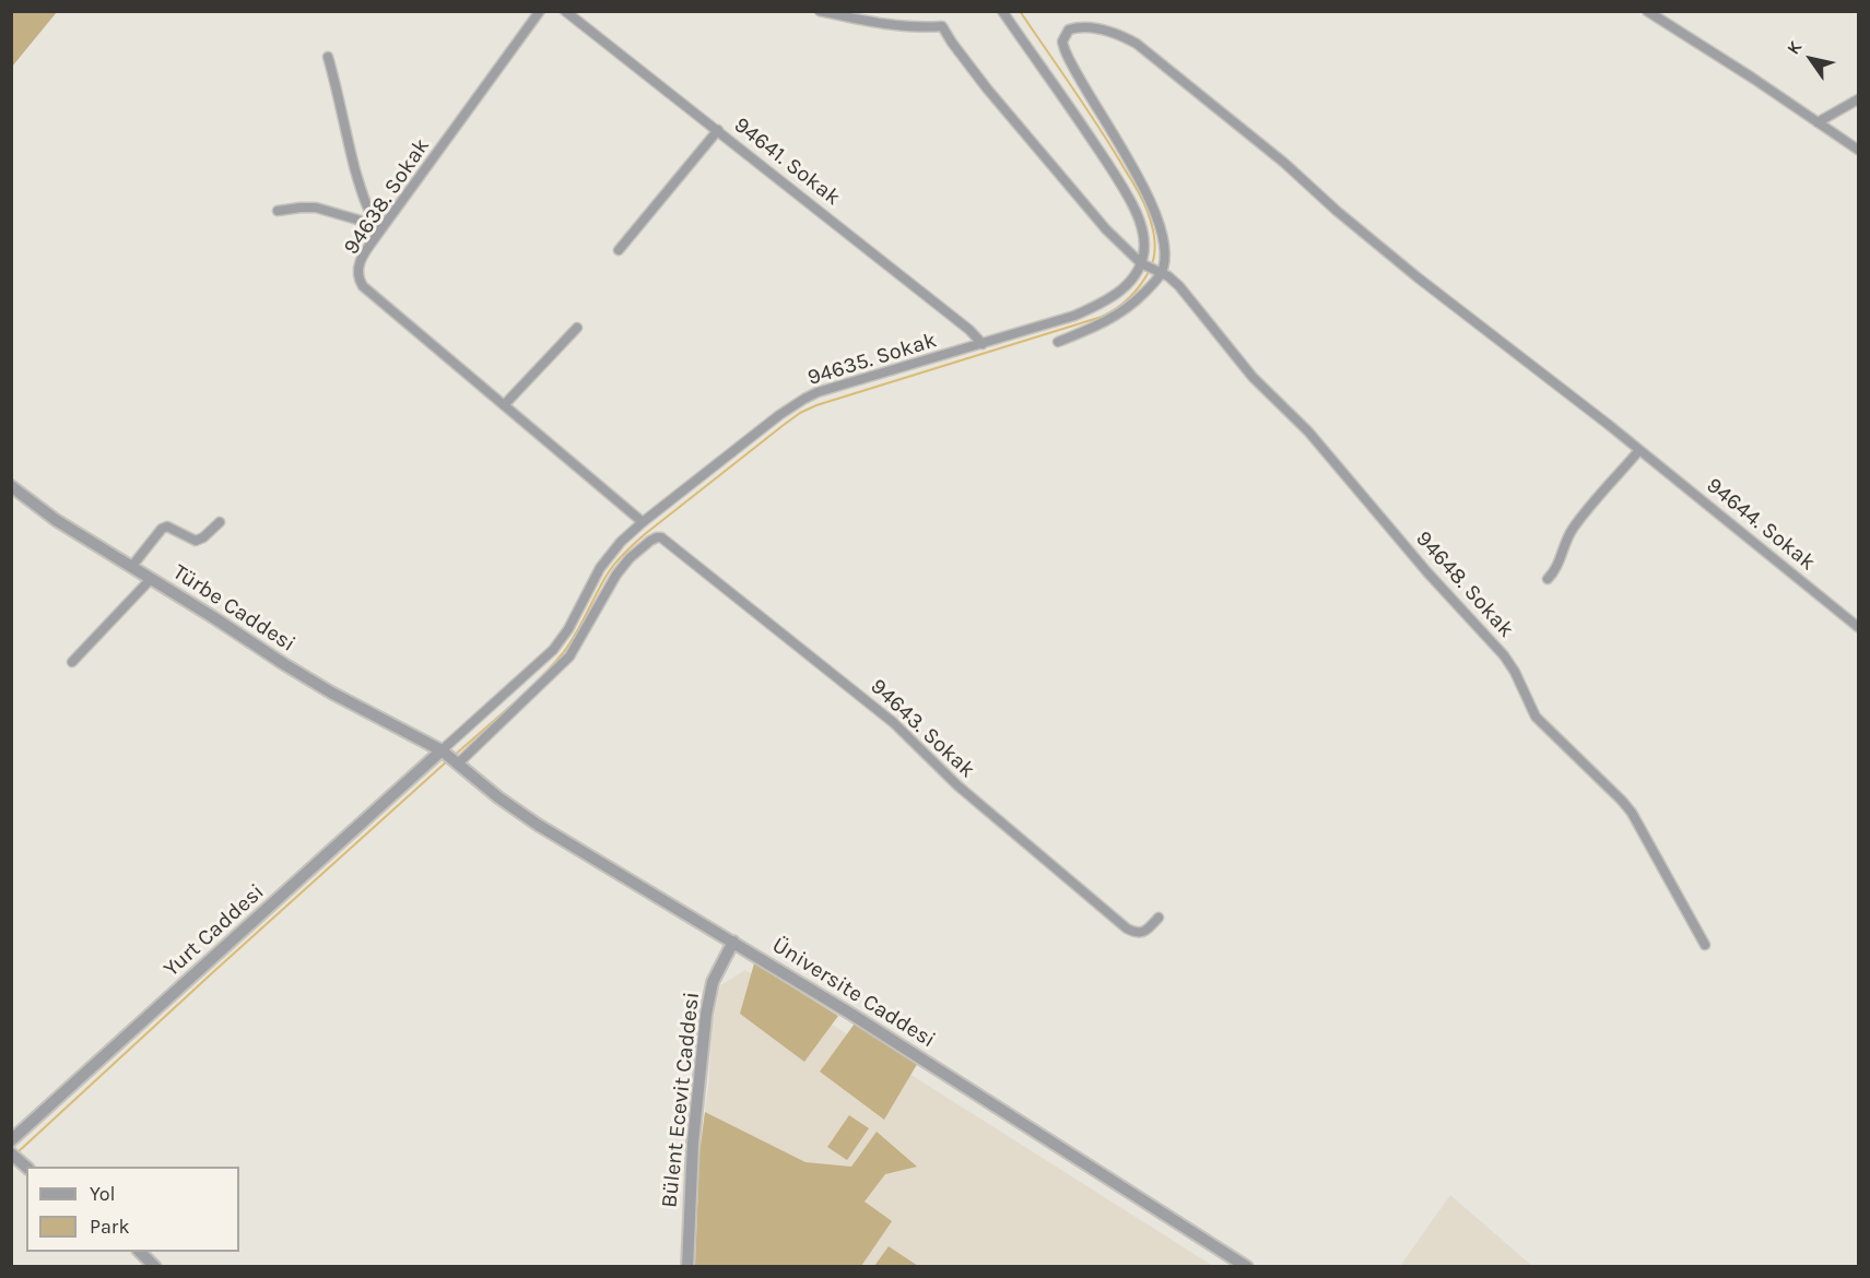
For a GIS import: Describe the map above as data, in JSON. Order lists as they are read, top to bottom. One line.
{"streets":{"street":["94641. Sokak","94638. Sokak","94635. Sokak","94644. Sokak","94648. Sokak","Türbe Caddesi","94643. Sokak","Yurt Caddesi","Üniversite Caddesi","Bülent Ecevit Caddesi"]},"crossings":[["94641. Sokak","94635. Sokak"],["94638. Sokak","94635. Sokak"],["94635. Sokak","94648. Sokak"],["94635. Sokak","Türbe Caddesi"],["94635. Sokak","Yurt Caddesi"],["94635. Sokak","Üniversite Caddesi"],["94644. Sokak","94648. Sokak"],["Türbe Caddesi","Yurt Caddesi"],["Türbe Caddesi","Üniversite Caddesi"],["94643. Sokak","Üniversite Caddesi"],["Yurt Caddesi","Üniversite Caddesi"],["Üniversite Caddesi","Bülent Ecevit Caddesi"]],"legend":["Yol","Park"],"north":"top left"}
